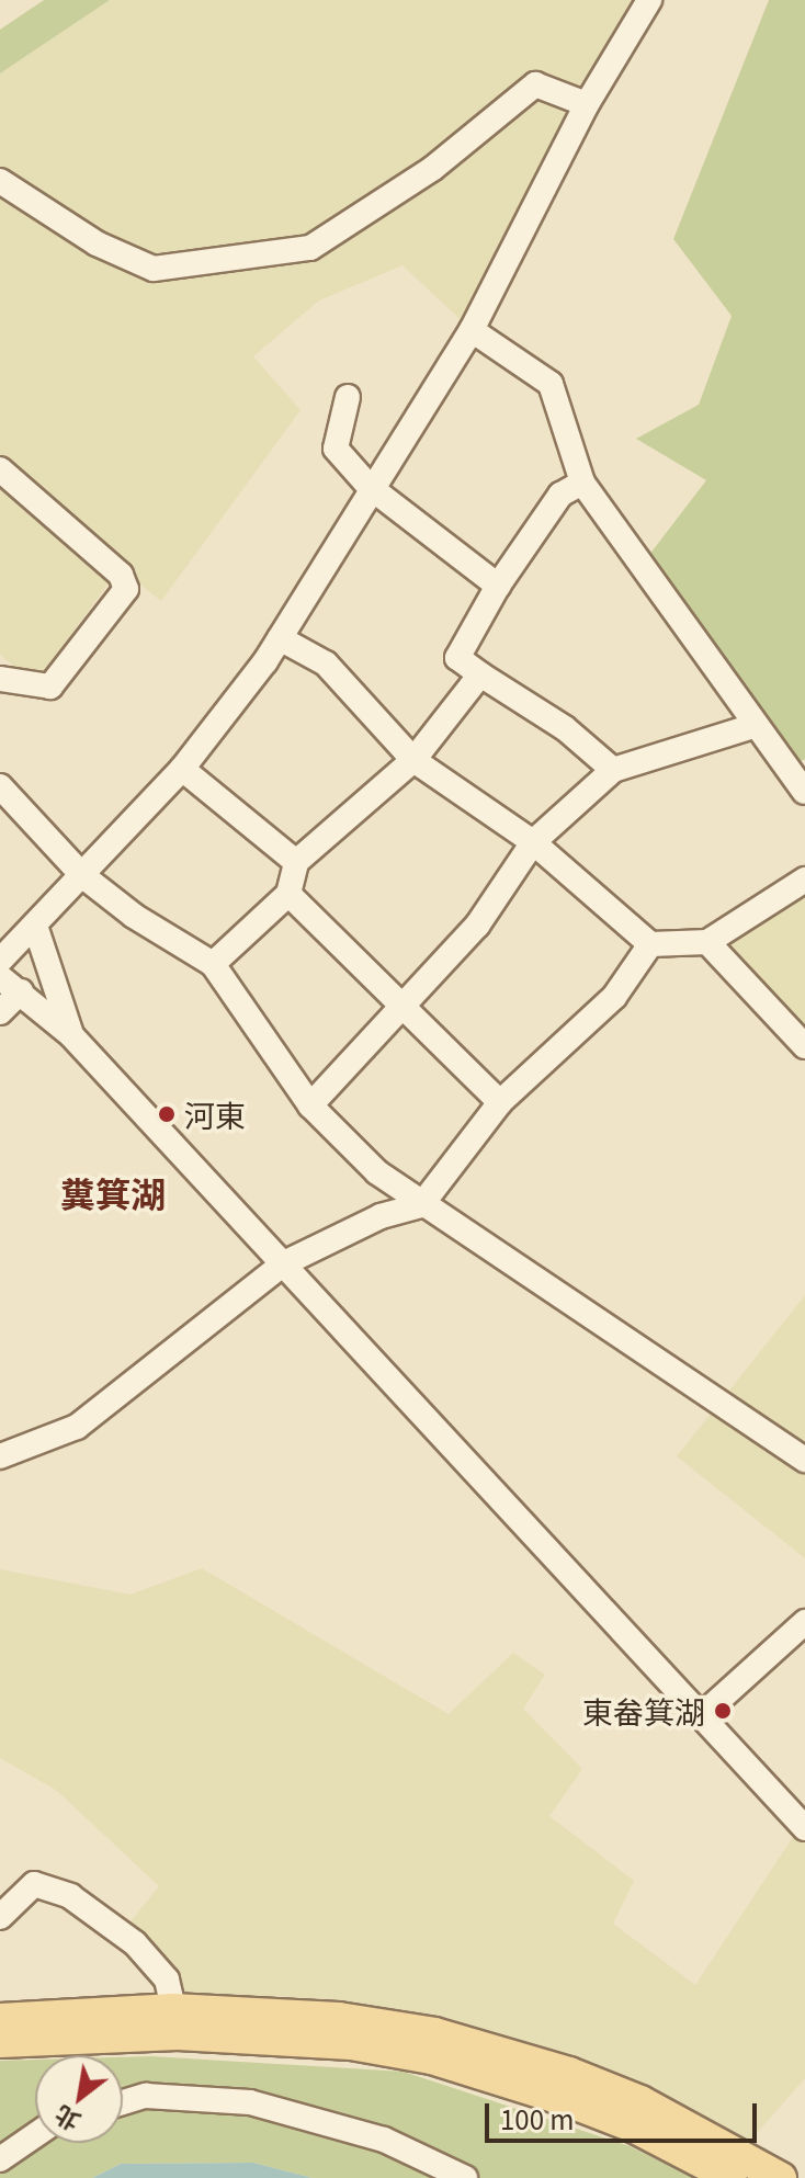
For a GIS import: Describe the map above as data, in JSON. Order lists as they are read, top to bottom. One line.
{"districts":["糞箕湖"],"places":["河東","東畚箕湖"],"scale_bar":"100 m","north":"bottom left"}
